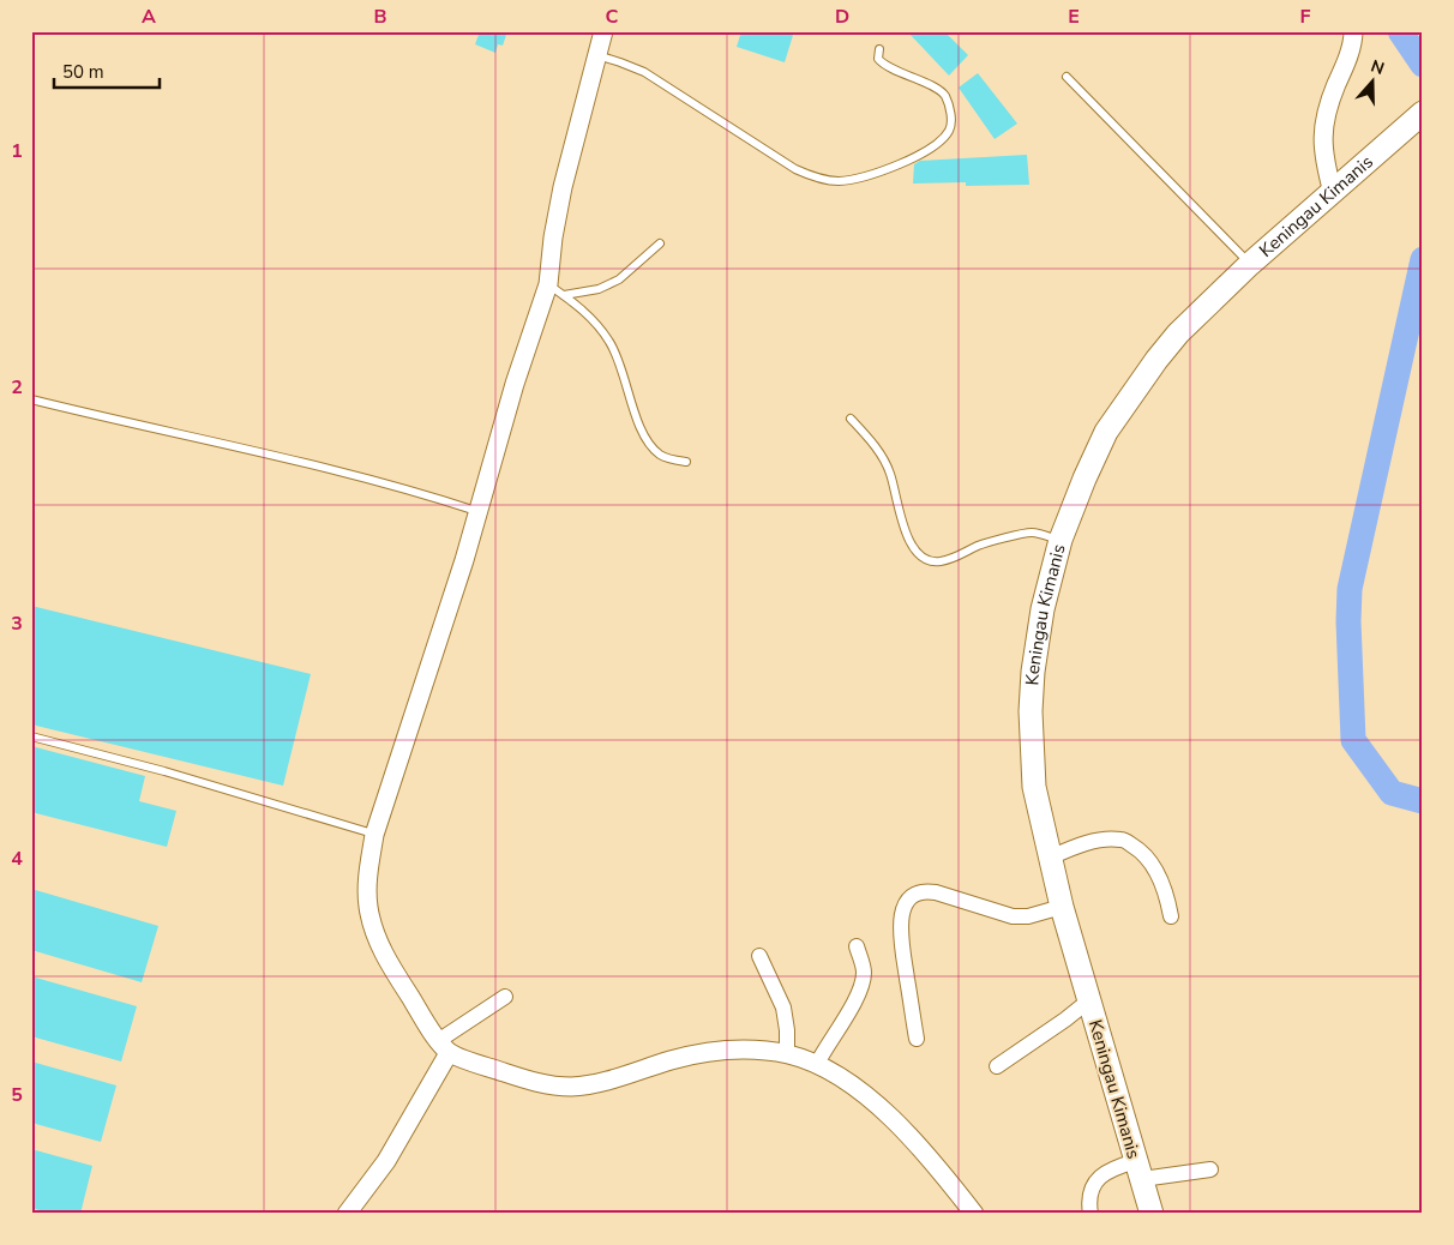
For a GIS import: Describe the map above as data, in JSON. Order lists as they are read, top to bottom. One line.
{"streets":{"main road":["Keningau Kimanis"]},"scale_bar":"50 m","north":"top","grid":{"columns":["A","B","C","D","E","F"],"rows":["1","2","3","4","5"]}}
